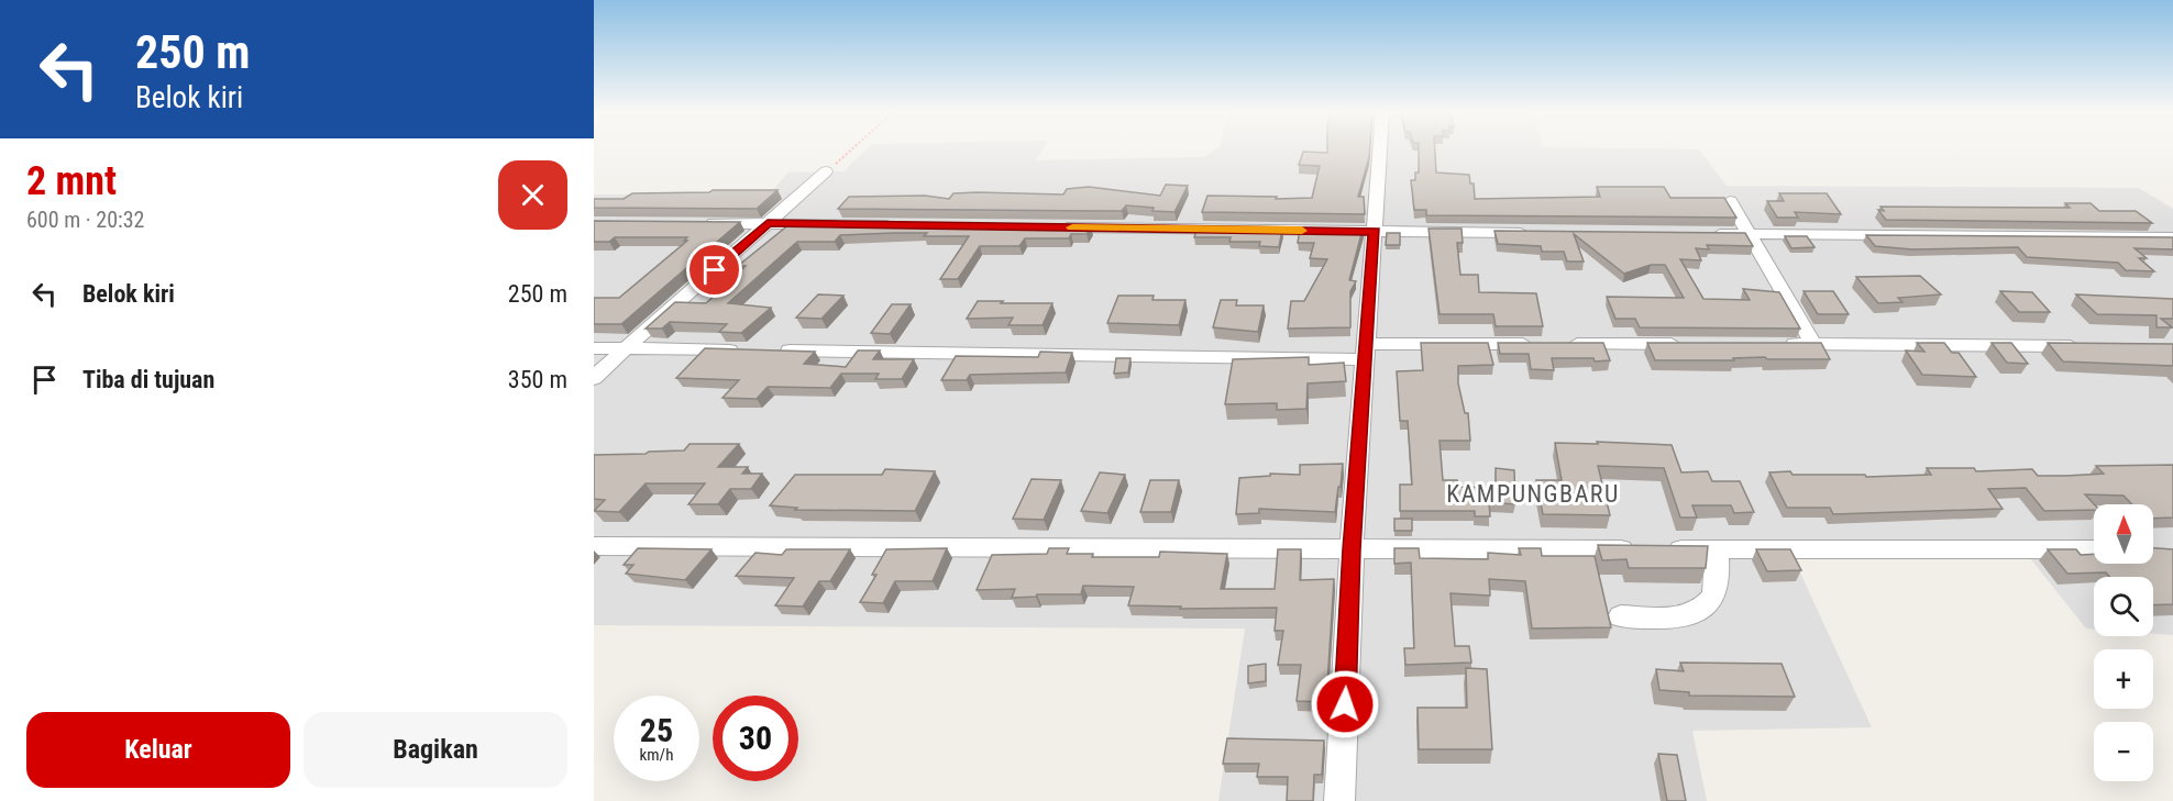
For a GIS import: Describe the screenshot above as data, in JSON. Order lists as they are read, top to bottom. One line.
{"districts":["KAMPUNGBARU"],"north":"top","page":{"turn":["250 m","Belok kiri"],"heading":["2 mnt","600 m · 20:32"],"list":[{"name":"Belok kiri","value":"250 m"},{"name":"Tiba di tujuan","value":"350 m"}],"map_buttons":["+","−"],"speed":"25 km/h","limit":"30","buttons":["Keluar","Bagikan"]}}
